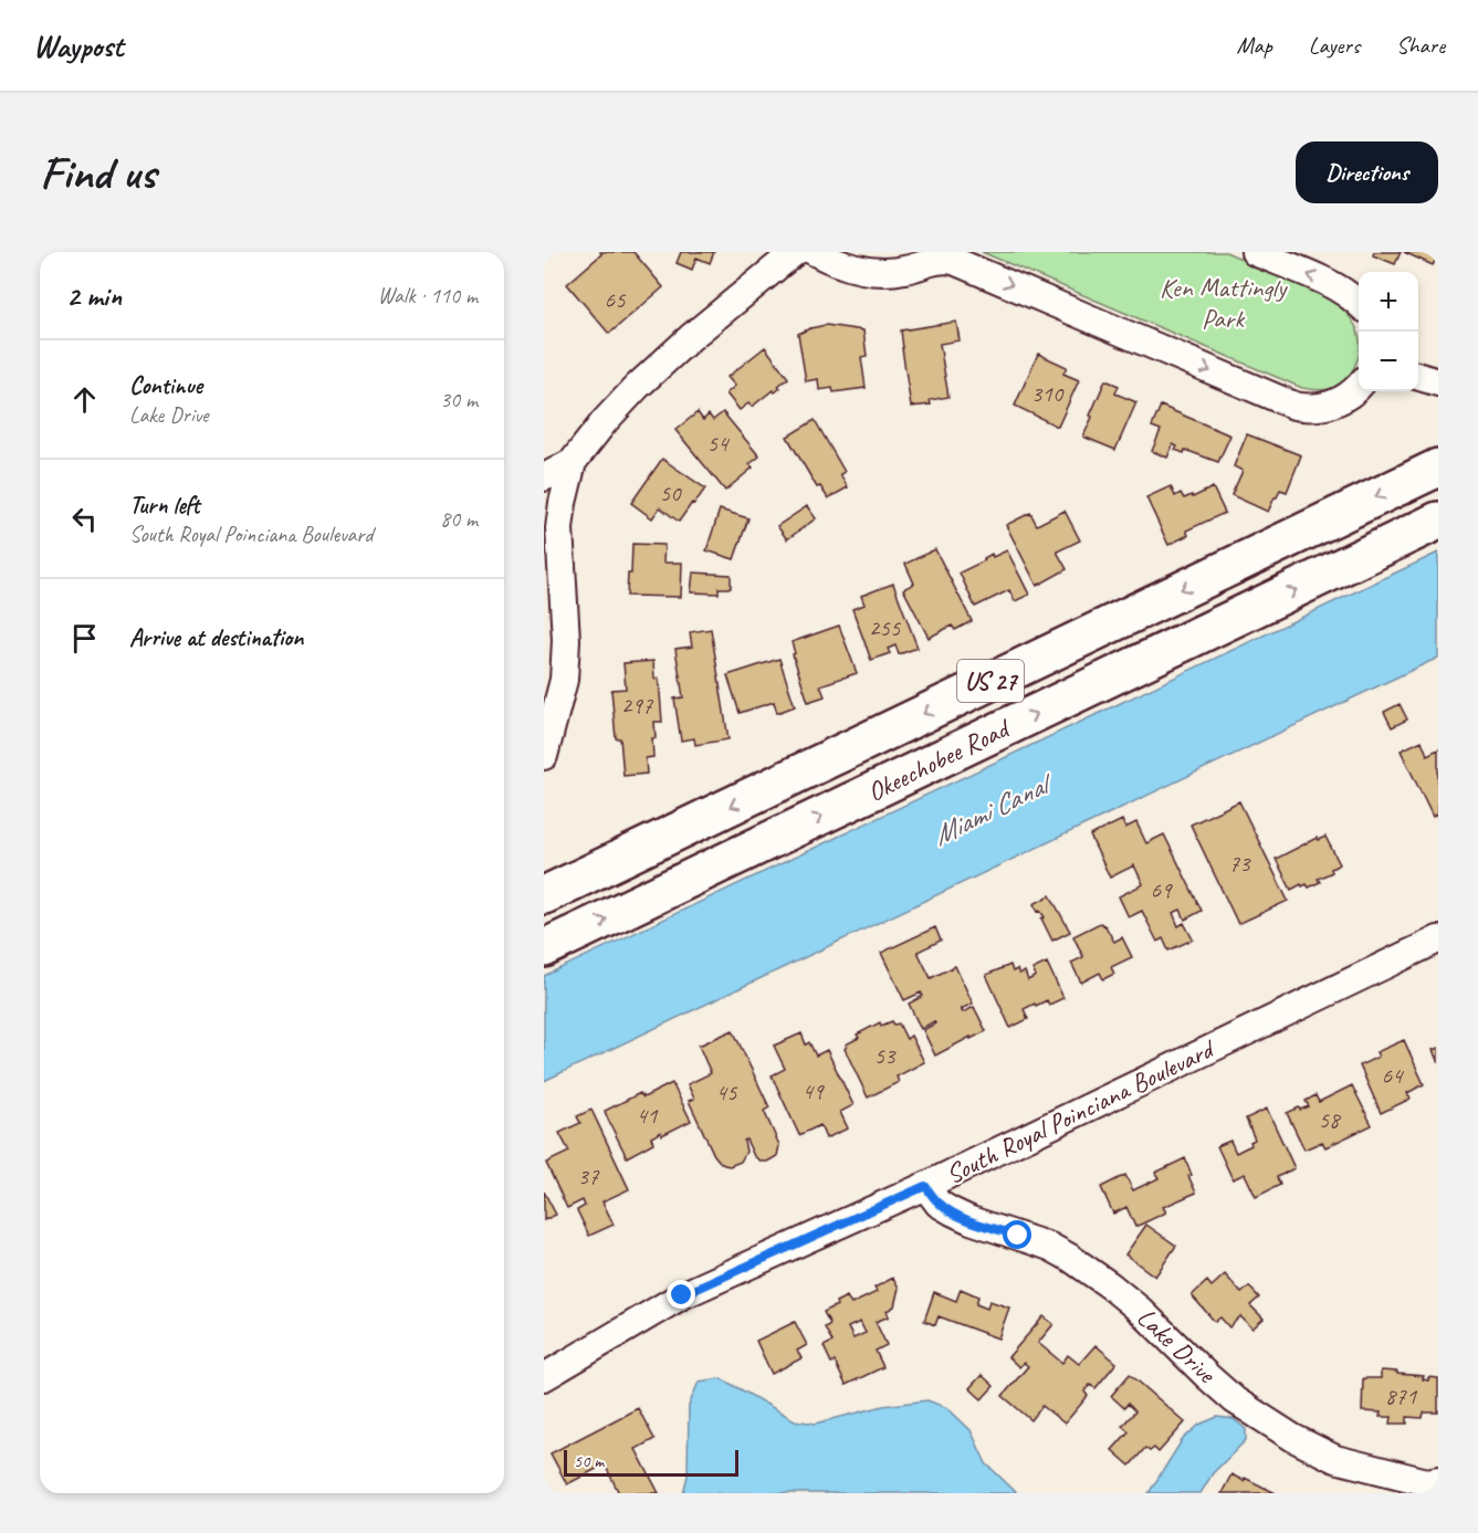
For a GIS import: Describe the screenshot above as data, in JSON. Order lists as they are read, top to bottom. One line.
{"streets":{"highway":["US 27","Okeechobee Road"],"street":["South Royal Poinciana Boulevard","Lake Drive"]},"crossings":[["South Royal Poinciana Boulevard","Lake Drive"]],"water":["Miami Canal"],"parks":["Ken Mattingly Park"],"house_numbers":["65","310","54","50","255","297","73","69","53","64","49","45","41","58","37","871"],"scale_bar":"50 m","page":{"header":"Waypost","nav":["Map","Layers","Share"],"buttons":"Directions","title":"Find us","heading":["2 min","Walk · 110 m"],"map_buttons":["+","−"],"list":[["Continue","Lake Drive","30 m"],["Turn left","South Royal Poinciana Boulevard","80 m"],"Arrive at destination"],"scale":"50 m"}}
